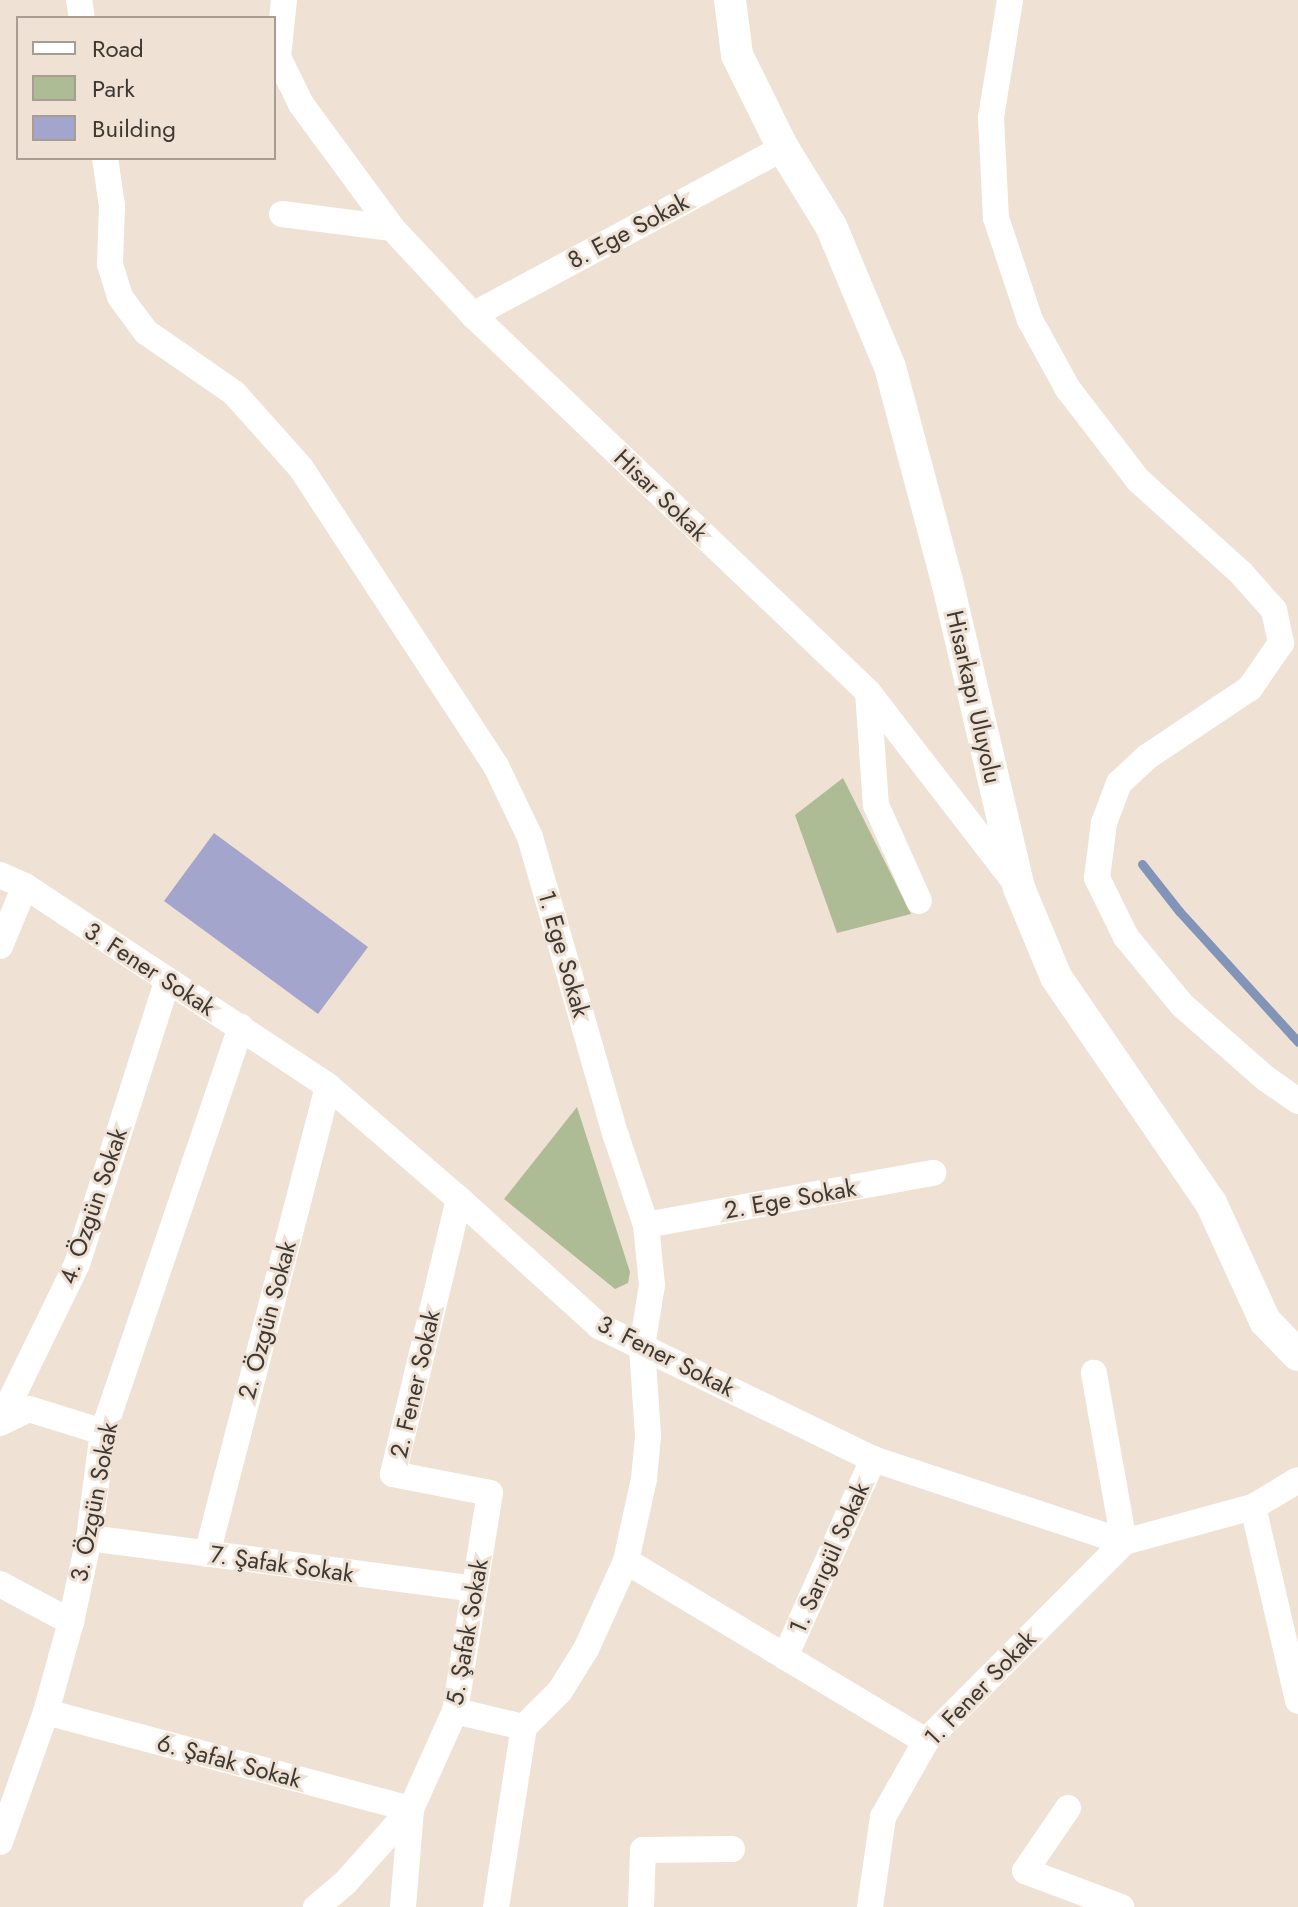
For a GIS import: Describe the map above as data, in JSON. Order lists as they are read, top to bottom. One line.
{"streets":{"street":["8. Ege Sokak","Hisar Sokak","Hisarkapı Uluyolu","1. Ege Sokak","3. Fener Sokak","2. Ege Sokak","4. Özgün Sokak","2. Özgün Sokak","2. Fener Sokak","3. Özgün Sokak","1. Sarıgül Sokak","7. Şafak Sokak","5. Şafak Sokak","1. Fener Sokak","6. Şafak Sokak"]},"crossings":[["8. Ege Sokak","Hisar Sokak"],["8. Ege Sokak","Hisarkapı Uluyolu"],["Hisar Sokak","Hisarkapı Uluyolu"],["1. Ege Sokak","3. Fener Sokak"],["1. Ege Sokak","2. Ege Sokak"],["3. Fener Sokak","4. Özgün Sokak"],["3. Fener Sokak","2. Özgün Sokak"],["3. Fener Sokak","2. Fener Sokak"],["3. Fener Sokak","3. Özgün Sokak"],["3. Fener Sokak","1. Sarıgül Sokak"],["3. Fener Sokak","1. Fener Sokak"],["2. Özgün Sokak","7. Şafak Sokak"],["2. Fener Sokak","5. Şafak Sokak"],["3. Özgün Sokak","7. Şafak Sokak"],["3. Özgün Sokak","6. Şafak Sokak"],["7. Şafak Sokak","5. Şafak Sokak"],["5. Şafak Sokak","6. Şafak Sokak"]],"legend":["Road","Park","Building"]}
